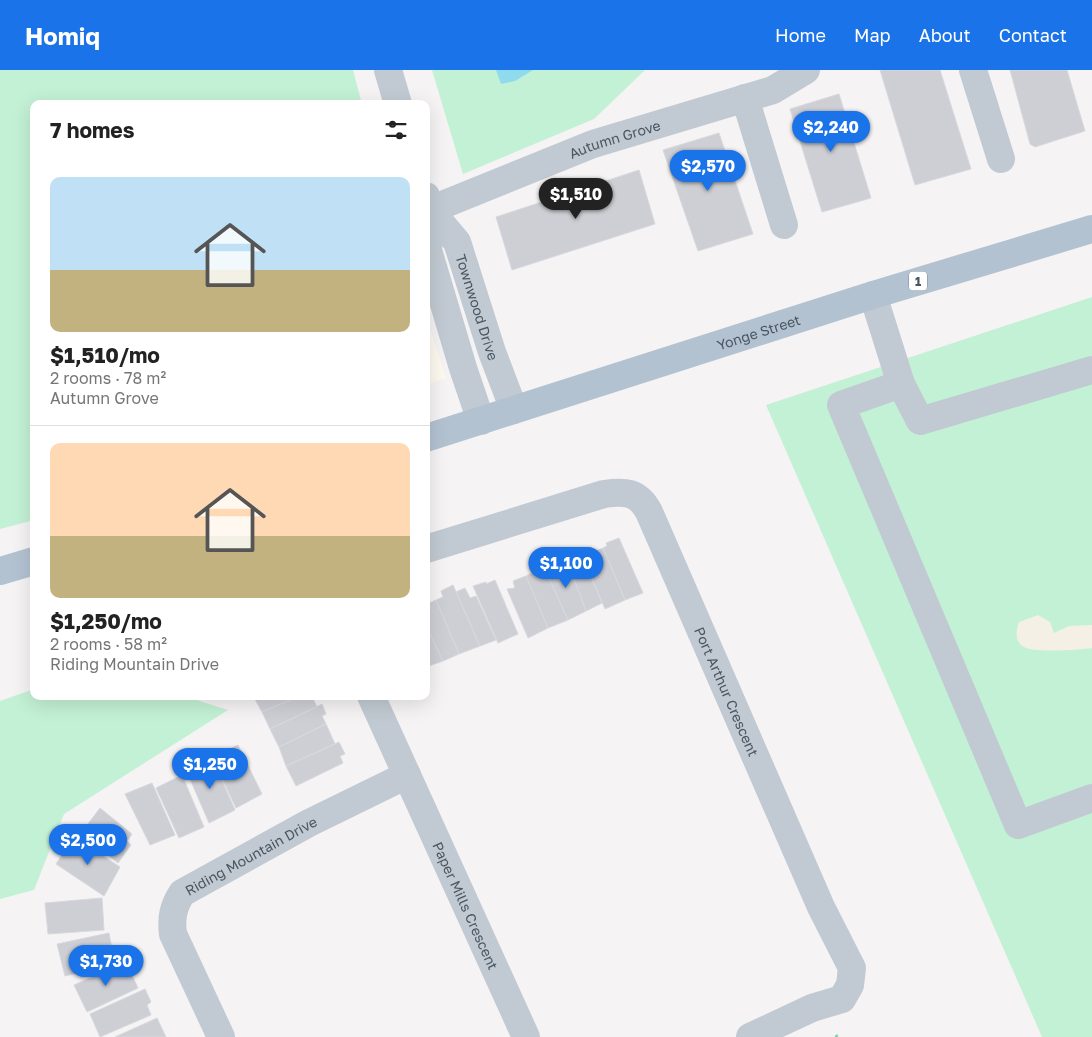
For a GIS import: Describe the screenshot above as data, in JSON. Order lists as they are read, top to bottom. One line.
{"streets":{"main road":["1","Yonge Street"],"street":["Autumn Grove","Townwood Drive","Port Arthur Crescent","Riding Mountain Drive","Paper Mills Crescent"]},"crossings":[["Townwood Drive","Yonge Street"],["Riding Mountain Drive","Paper Mills Crescent"]],"page":{"header":"Homiq","nav":["Home","Map","About","Contact"],"heading":"7 homes","price":["$2,240","$2,570","$1,510","$1,100","$1,250","$2,500","$1,730"],"list":[{"name":"$1,510/mo","note":"2 rooms · 78 m² · Autumn Grove"},{"name":"$1,250/mo","note":"2 rooms · 58 m² · Riding Mountain Drive"}]}}
